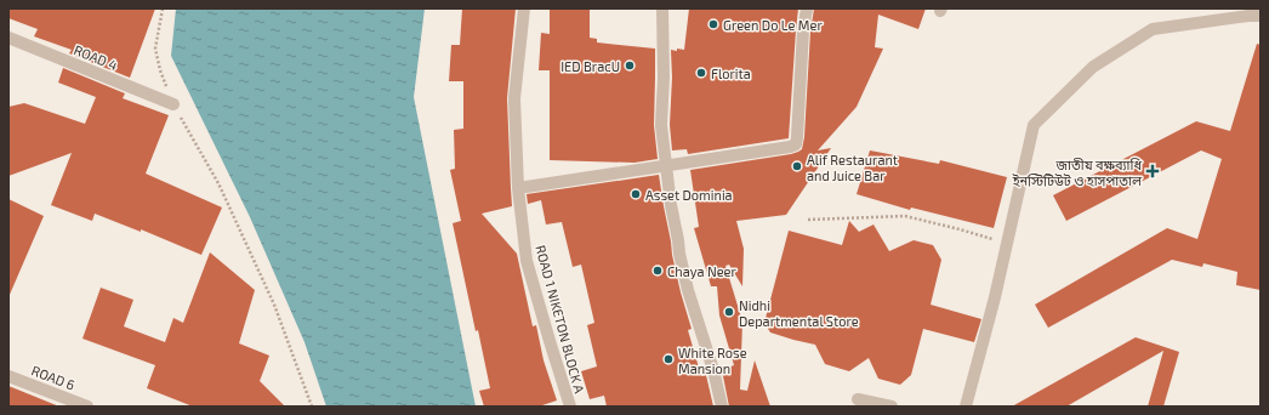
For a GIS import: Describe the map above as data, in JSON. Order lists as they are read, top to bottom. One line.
{"streets":{"street":["ROAD 4","ROAD 1 NIKETON BLOCK A","ROAD 6"]},"places":{"other":["Green Do Le Mer","IED BracU","Florita","Alif Restaurant and Juice Bar","Asset Dominia","Chaya Neer","Nidhi Departmental Store","White Rose Mansion"],"health":["জাতীয় বক্ষব্যাধি ইনস্টিটিউট ও হাসপাতাল"]}}
